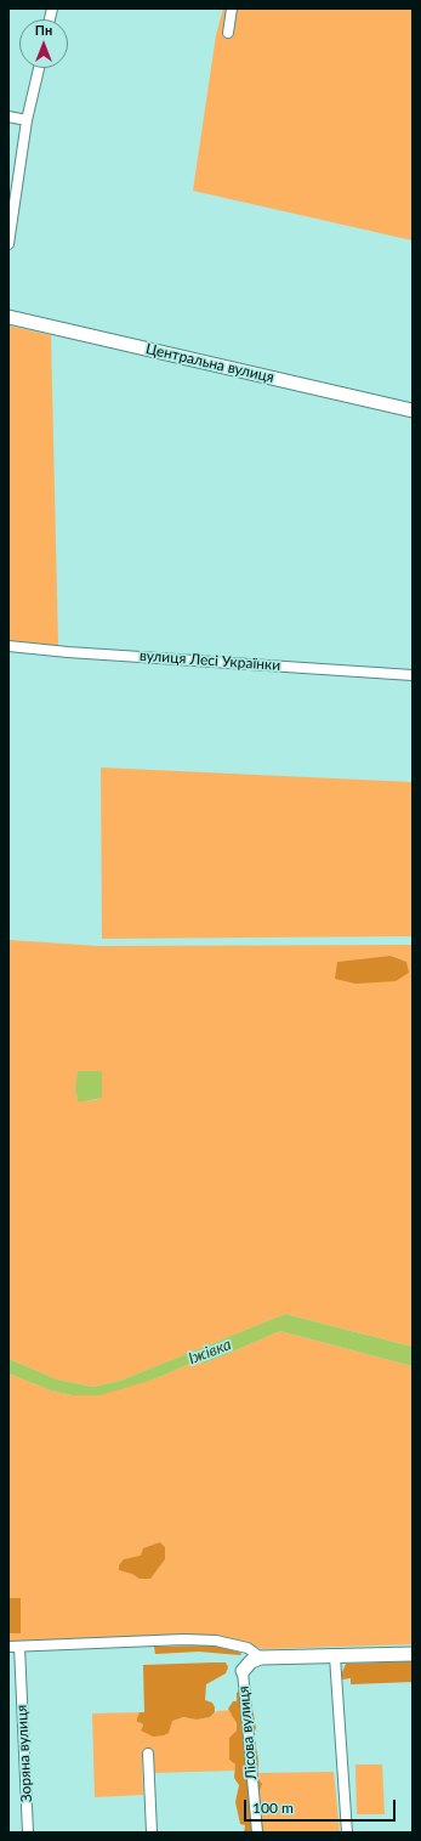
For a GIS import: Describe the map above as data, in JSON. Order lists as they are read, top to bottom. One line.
{"streets":{"street":["Центральна вулиця","вулиця Лесі Українки","Лісова вулиця","Зоряна вулиця"]},"water":["Іжівка"],"scale_bar":"100 m","north":"top"}
